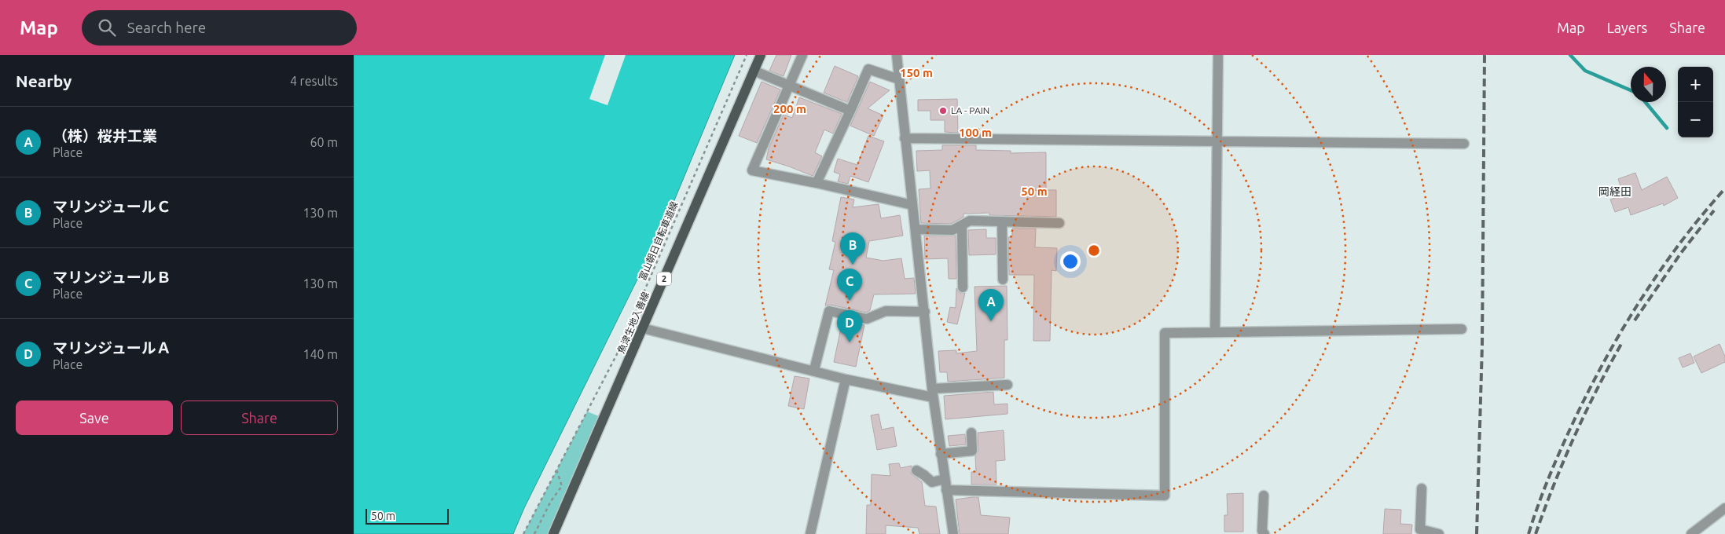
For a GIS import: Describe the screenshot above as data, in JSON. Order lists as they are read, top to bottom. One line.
{"streets":{"main road":["2","魚津生地入善線"],"path":["富山朝日自転車道線"]},"districts":["岡経田"],"places":["LA - PAIN"],"scale_bar":"50 m","north":"top","page":{"header":"Map","search":"Search here","nav":["Map","Layers","Share"],"heading":["Nearby","4 results"],"map_buttons":["+","−"],"list":[{"mark":"A","name":"（株）桜井工業","note":"Place","value":"60 m"},{"mark":"B","name":"マリンジュールＣ","note":"Place","value":"130 m"},{"mark":"C","name":"マリンジュールＢ","note":"Place","value":"130 m"},{"mark":"D","name":"マリンジュールＡ","note":"Place","value":"140 m"}],"pins":["B","C","A","D"],"buttons":["Save","Share"],"scale":"50 m"},"rings":["150 m","200 m","100 m","50 m"]}
